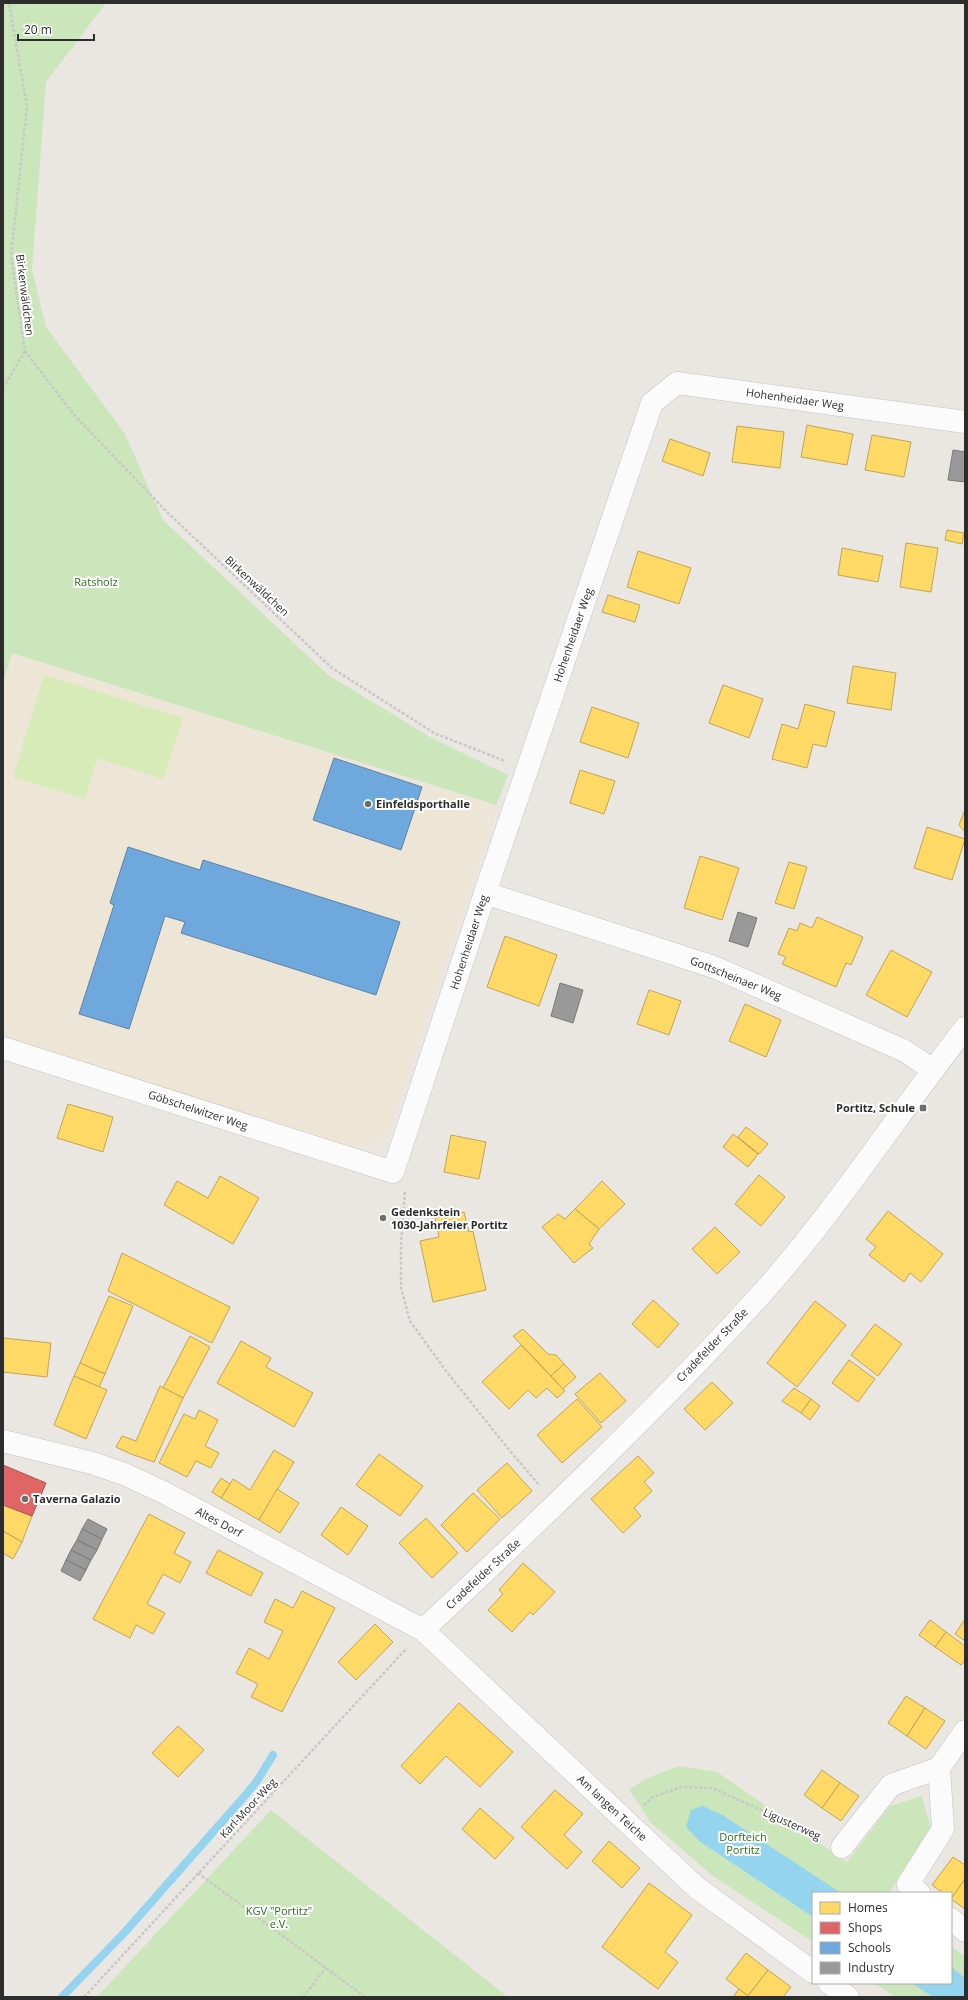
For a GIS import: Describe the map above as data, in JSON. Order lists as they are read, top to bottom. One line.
{"streets":{"street":["Hohenheidaer Weg","Gottscheinaer Weg","Göbschelwitzer Weg","Cradefelder Straße","Altes Dorf","Am langen Teiche"],"path":["Birkenwäldchen","Karl-Moor-Weg","Ligusterweg"]},"crossings":[["Birkenwäldchen","Hohenheidaer Weg"],["Hohenheidaer Weg","Gottscheinaer Weg"],["Hohenheidaer Weg","Göbschelwitzer Weg"],["Gottscheinaer Weg","Cradefelder Straße"],["Cradefelder Straße","Altes Dorf"],["Cradefelder Straße","Karl-Moor-Weg"],["Cradefelder Straße","Am langen Teiche"],["Altes Dorf","Karl-Moor-Weg"],["Altes Dorf","Am langen Teiche"],["Karl-Moor-Weg","Am langen Teiche"],["Am langen Teiche","Ligusterweg"]],"parks":["Ratsholz","Dorfteich Portitz","KGV \"Portitz\" e.V."],"places":{"other":["Einfeldsporthalle","Gedenkstein 1030-Jahrfeier Portitz","Taverna Galazio"],"transit":["Portitz, Schule"]},"legend":["Homes","Shops","Schools","Industry"],"scale_bar":"20 m"}
